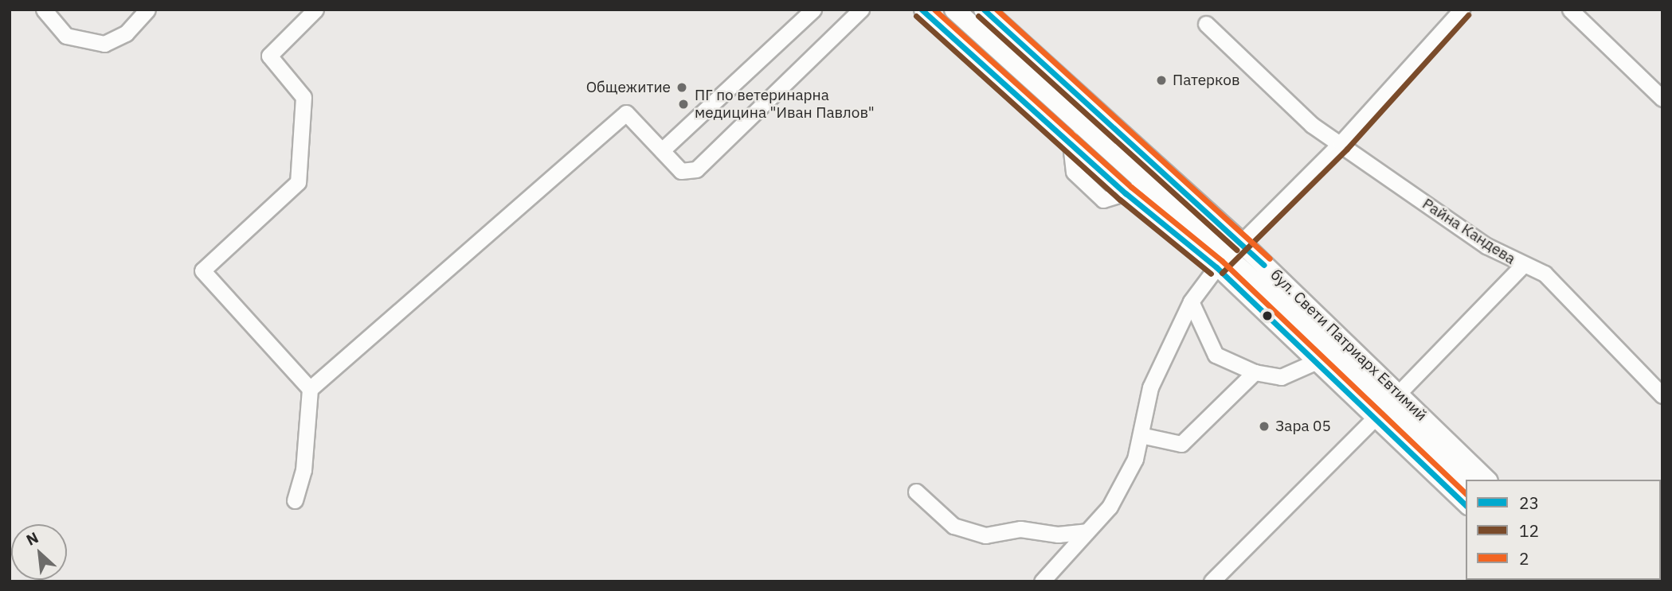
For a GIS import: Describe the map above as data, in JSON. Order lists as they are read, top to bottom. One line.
{"streets":{"main road":["бул. Свети Патриарх Евтимий"],"street":["Райна Кандева"]},"places":["Патерков","Общежитие","ПГ по ветеринарна медицина \"Иван Павлов\"","Зара 05"],"lines":["transit line 23","transit line 2","transit line 12"],"legend":["23","12","2"],"north":"top left"}
